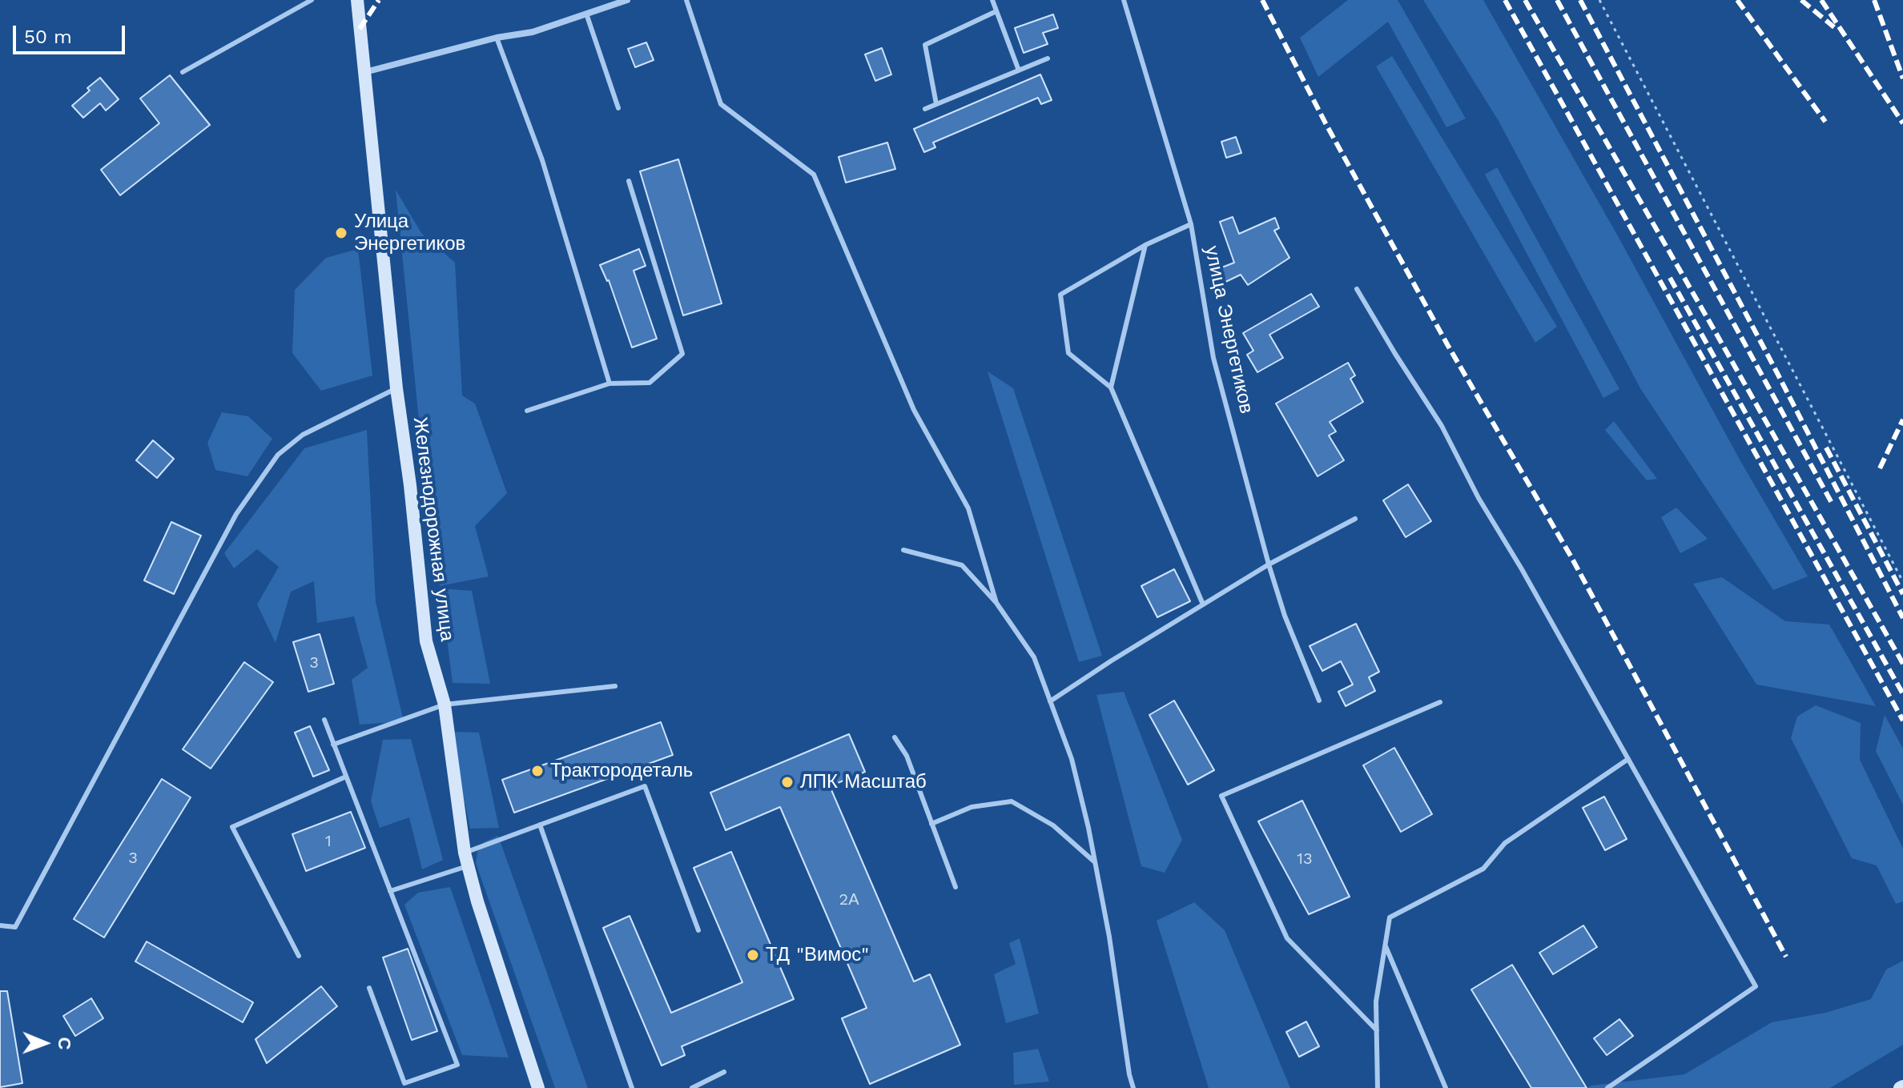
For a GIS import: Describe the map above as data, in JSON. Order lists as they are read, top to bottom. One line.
{"streets":{"street":["Железнодорожная улица"],"lane":["улица Энергетиков"]},"places":["Улица Энергетиков","Трактородеталь","ЛПК Масштаб","ТД \"Вимос\""],"house_numbers":["3","1","3","13","2А"],"scale_bar":"50 m","north":"right"}
